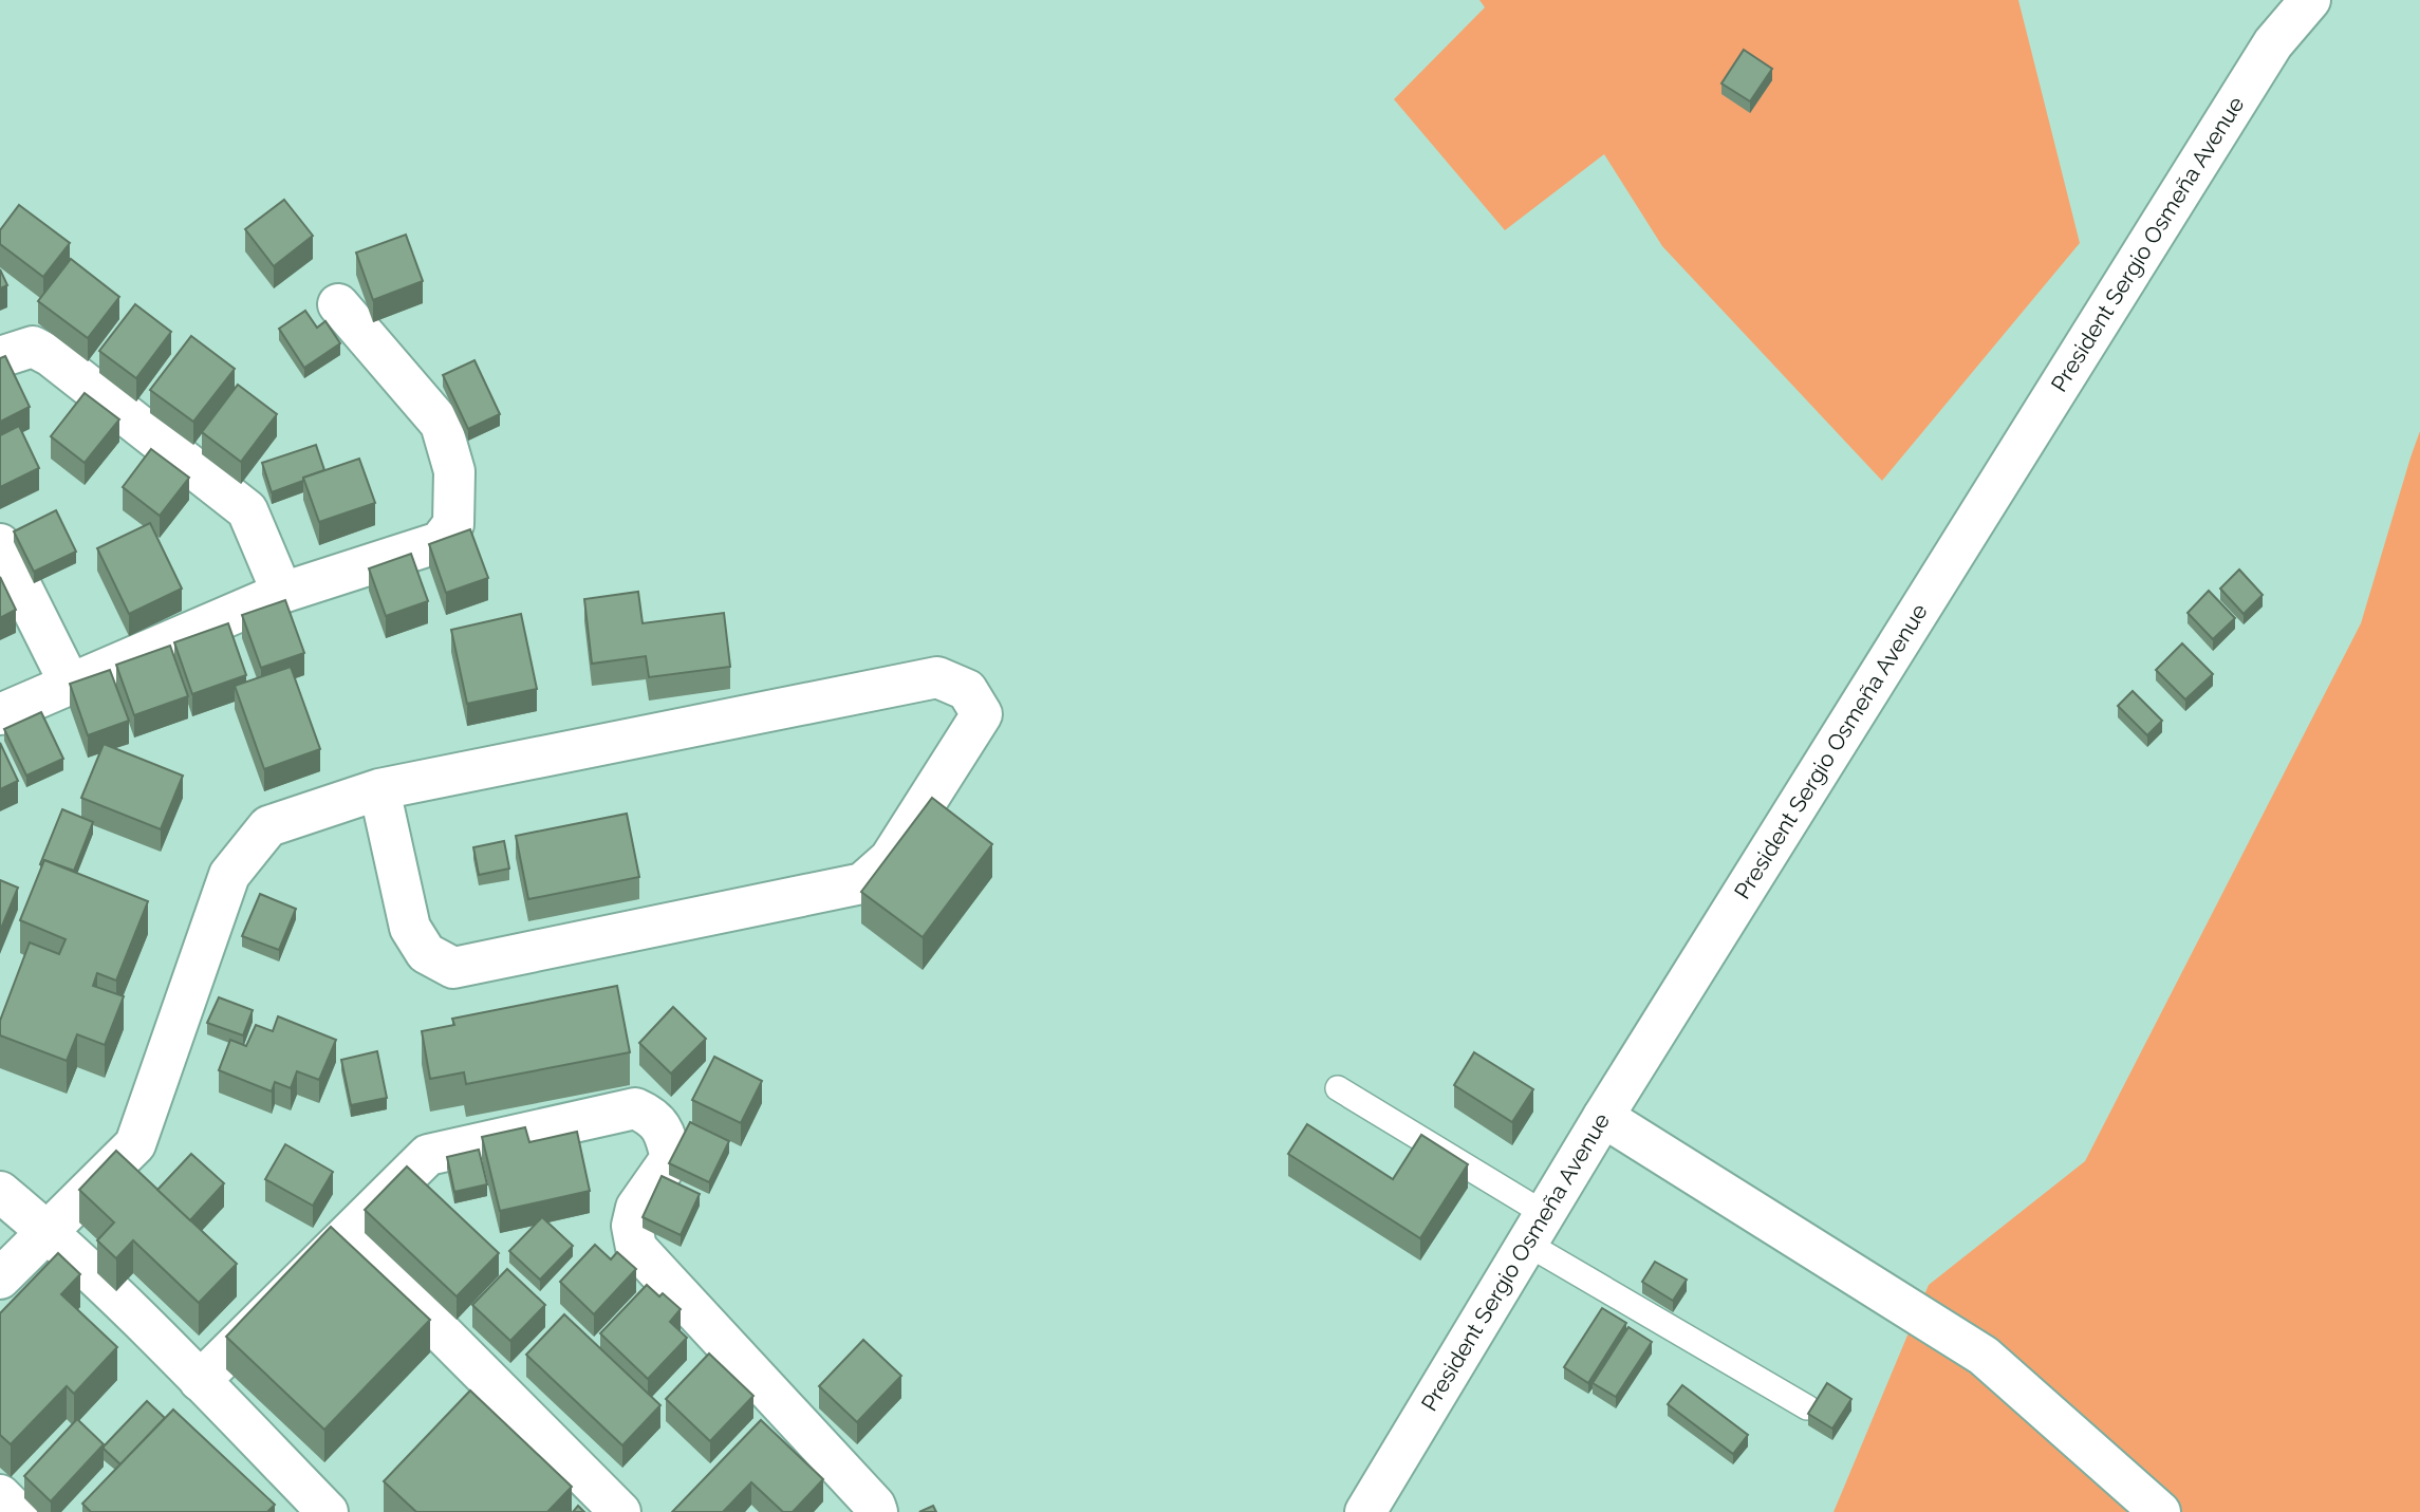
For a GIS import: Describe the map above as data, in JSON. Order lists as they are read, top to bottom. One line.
{"streets":{"street":["President Sergio Osmeña Avenue"]}}
